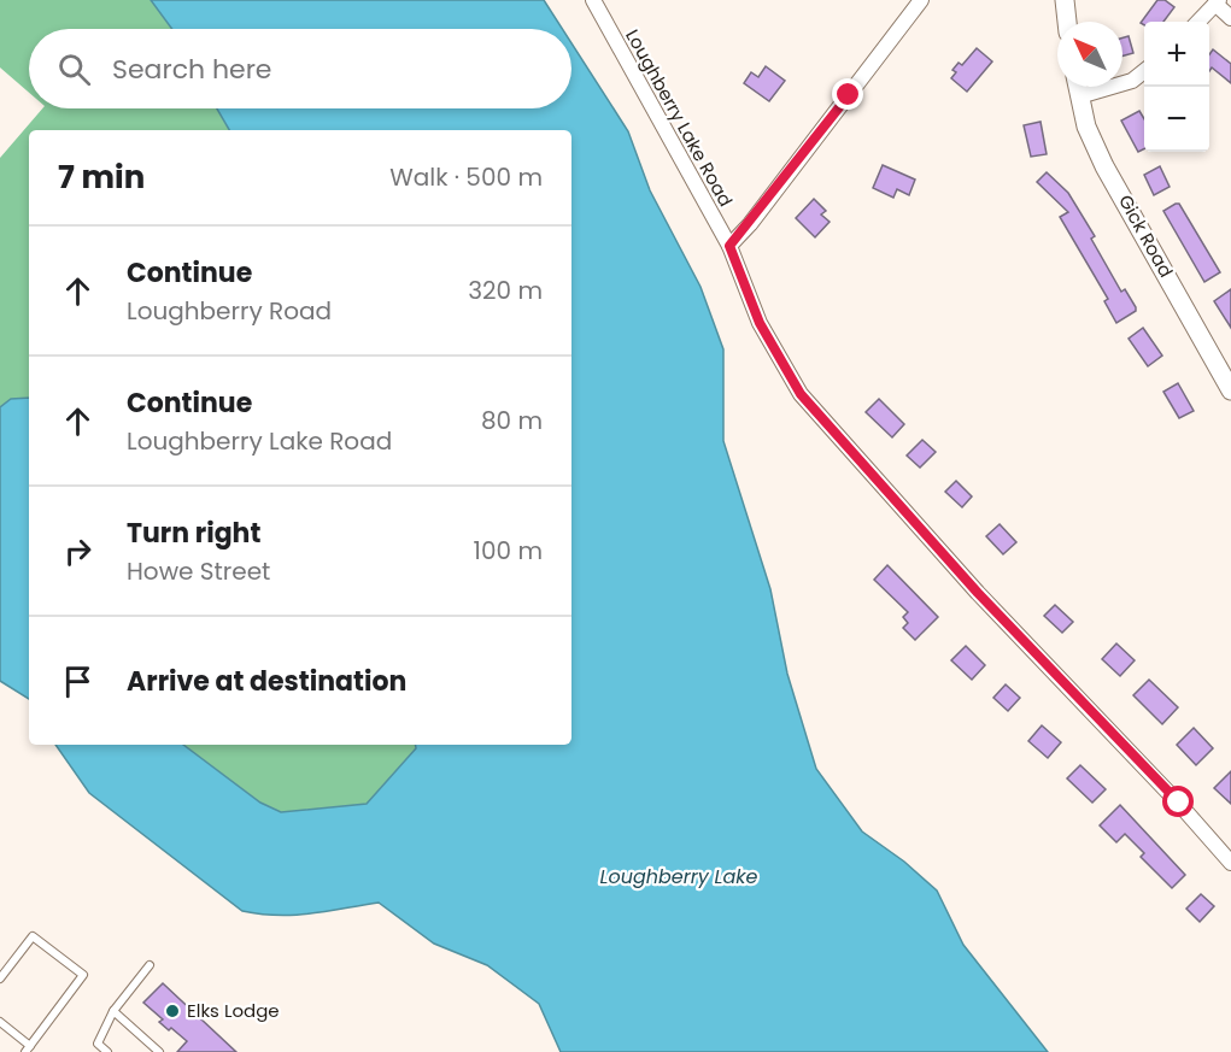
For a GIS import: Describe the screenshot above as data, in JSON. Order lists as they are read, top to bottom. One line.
{"streets":{"street":["Loughberry Lake Road","Gick Road"]},"water":["Loughberry Lake"],"places":["Elks Lodge"],"north":"top left","page":{"map_buttons":["+","−"],"search":"Search here","heading":["7 min","Walk · 500 m"],"list":[["Continue","Loughberry Road","320 m"],["Continue","Loughberry Lake Road","80 m"],["Turn right","Howe Street","100 m"],"Arrive at destination"]}}
